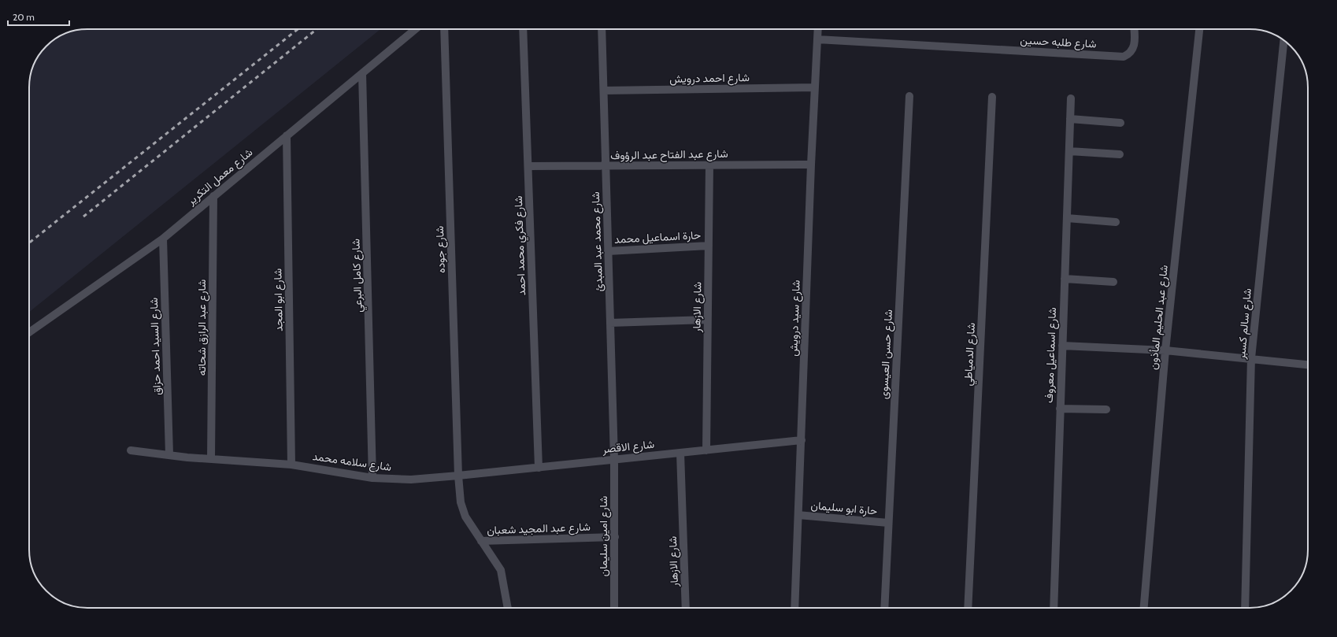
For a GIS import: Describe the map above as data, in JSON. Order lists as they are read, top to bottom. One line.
{"streets":{"street":["شارع طلبه حسين","شارع احمد درويش","شارع عبد الفتاح عبد الرؤوف","شارع معمل التكرير","حارة اسماعيل محمد","شارع محمد عبد المبدئ","شارع فكري محمد احمد","شارع جوده","شارع كامل البرعي","شارع ابو المجد","شارع الازهار","شارع عبد الحليم المأذون","شارع سيد درويش","شارع سالم كسبر","شارع عبد الرازق شحاته","شارع السيد احمد حزاق","شارع حسن العيسوى","شارع الدمياطي","شارع اسماعيل معروف","شارع الاقصر","شارع سلامه محمد","حارة ابو سليمان","شارع عبد المجيد شعبان","شارع امين سليمان"]},"crossings":[["شارع طلبه حسين","شارع سيد درويش"],["شارع احمد درويش","شارع محمد عبد المبدئ"],["شارع احمد درويش","شارع سيد درويش"],["شارع عبد الفتاح عبد الرؤوف","شارع محمد عبد المبدئ"],["شارع عبد الفتاح عبد الرؤوف","شارع فكري محمد احمد"],["شارع عبد الفتاح عبد الرؤوف","شارع الازهار"],["شارع عبد الفتاح عبد الرؤوف","شارع سيد درويش"],["شارع معمل التكرير","شارع كامل البرعي"],["شارع معمل التكرير","شارع ابو المجد"],["شارع معمل التكرير","شارع عبد الرازق شحاته"],["شارع معمل التكرير","شارع السيد احمد حزاق"],["حارة اسماعيل محمد","شارع محمد عبد المبدئ"],["حارة اسماعيل محمد","شارع الازهار"],["شارع محمد عبد المبدئ","شارع الاقصر"],["شارع محمد عبد المبدئ","شارع امين سليمان"],["شارع فكري محمد احمد","شارع الاقصر"],["شارع جوده","شارع الاقصر"],["شارع جوده","شارع سلامه محمد"],["شارع كامل البرعي","شارع سلامه محمد"],["شارع ابو المجد","شارع سلامه محمد"],["شارع الازهار","شارع الاقصر"],["شارع سيد درويش","شارع الاقصر"],["شارع سيد درويش","حارة ابو سليمان"],["شارع عبد الرازق شحاته","شارع سلامه محمد"],["شارع السيد احمد حزاق","شارع سلامه محمد"],["شارع حسن العيسوى","حارة ابو سليمان"],["شارع الاقصر","شارع سلامه محمد"],["شارع الاقصر","شارع امين سليمان"],["شارع عبد المجيد شعبان","شارع امين سليمان"]],"scale_bar":"20 m"}
